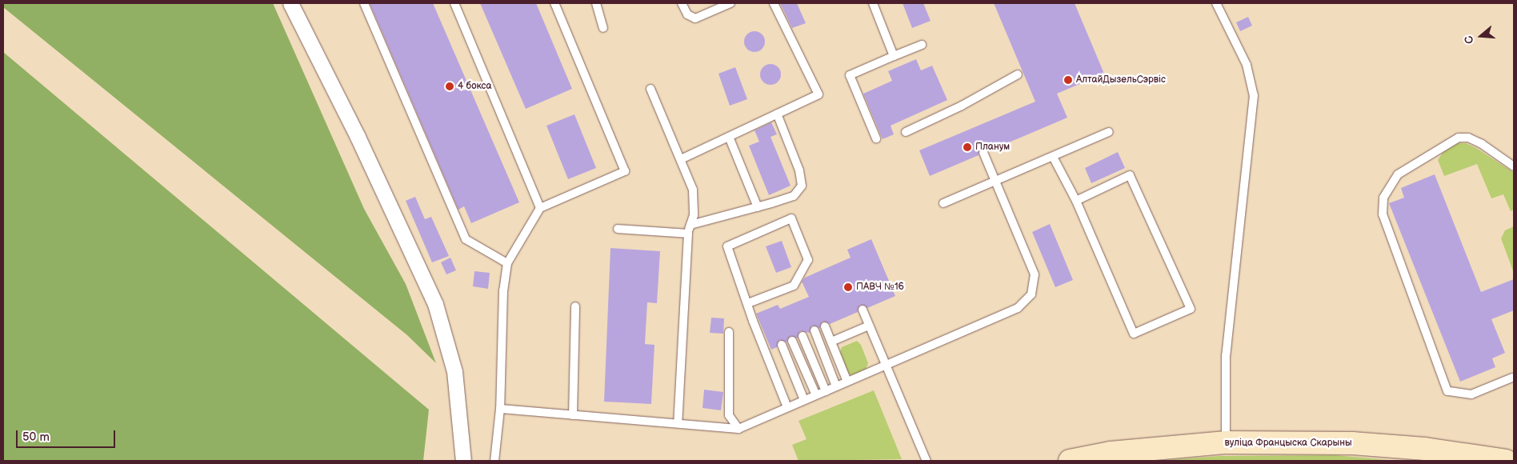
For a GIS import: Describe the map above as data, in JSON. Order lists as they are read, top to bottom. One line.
{"streets":{"main road":["вуліца Францыска Скарыны"]},"places":["АлтайДызельСэрвіс","4 бокса","Планум","ПАВЧ №16"],"scale_bar":"50 m","north":"left"}
